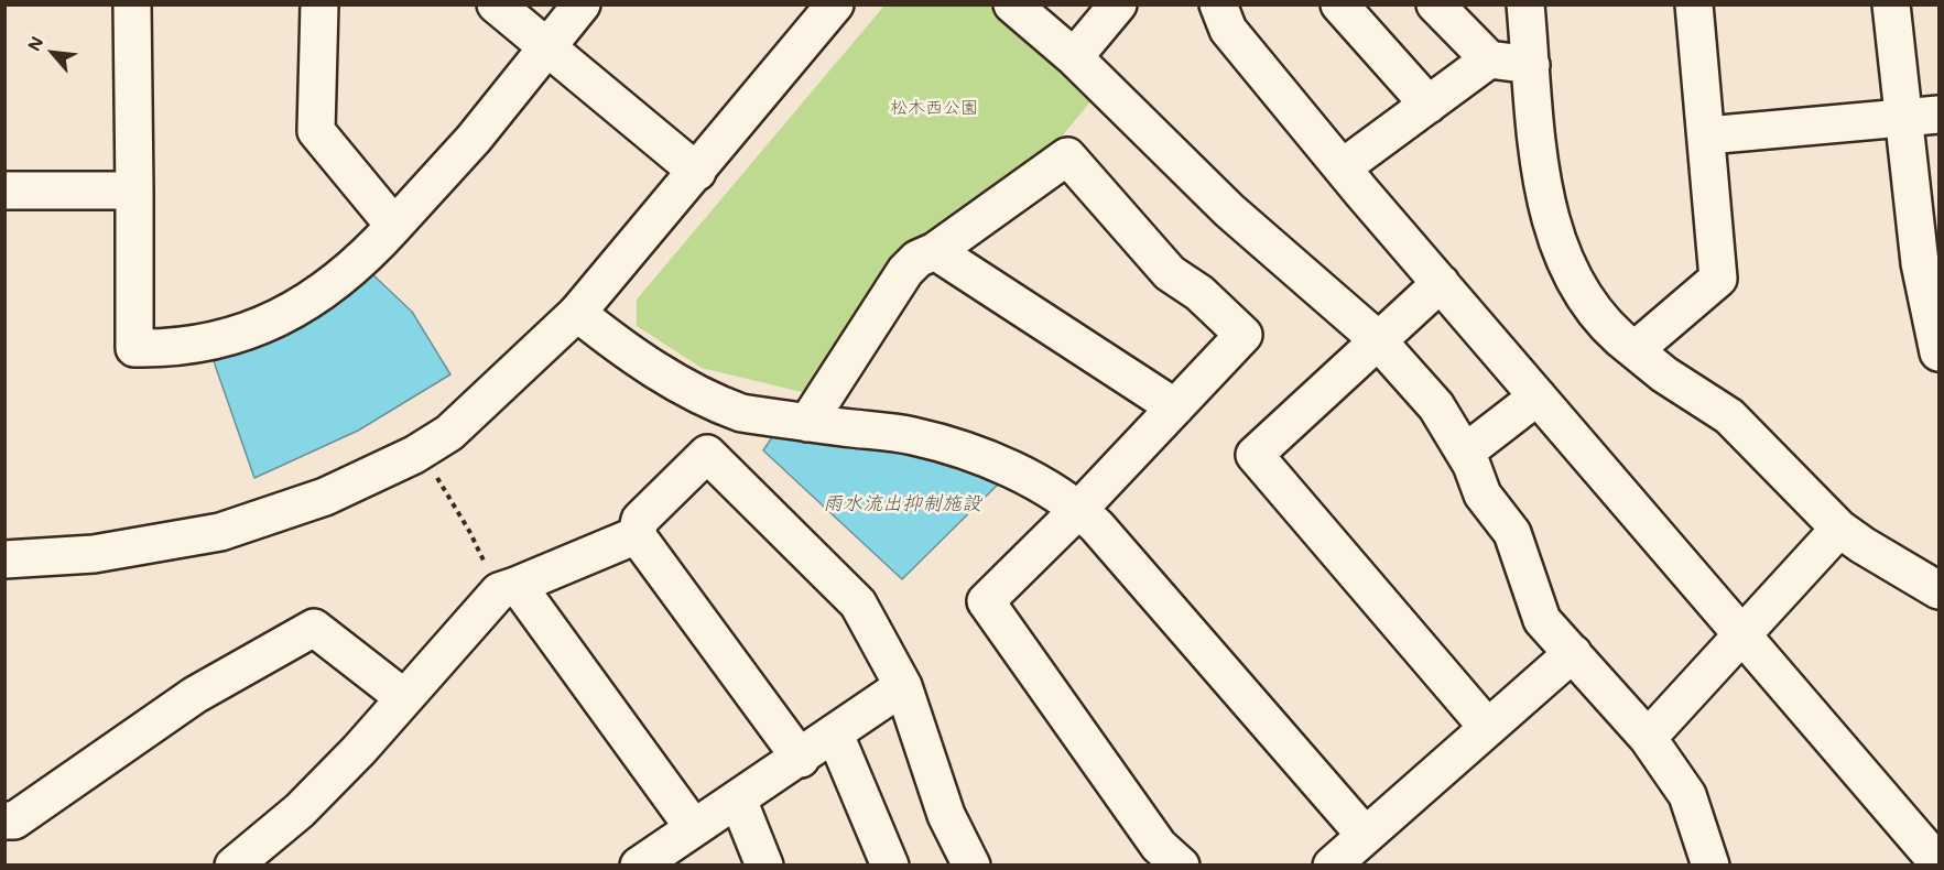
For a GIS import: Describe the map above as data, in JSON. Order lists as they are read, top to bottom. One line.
{"water":["雨水流出抑制施設"],"parks":["松木西公園"],"north":"top left"}
